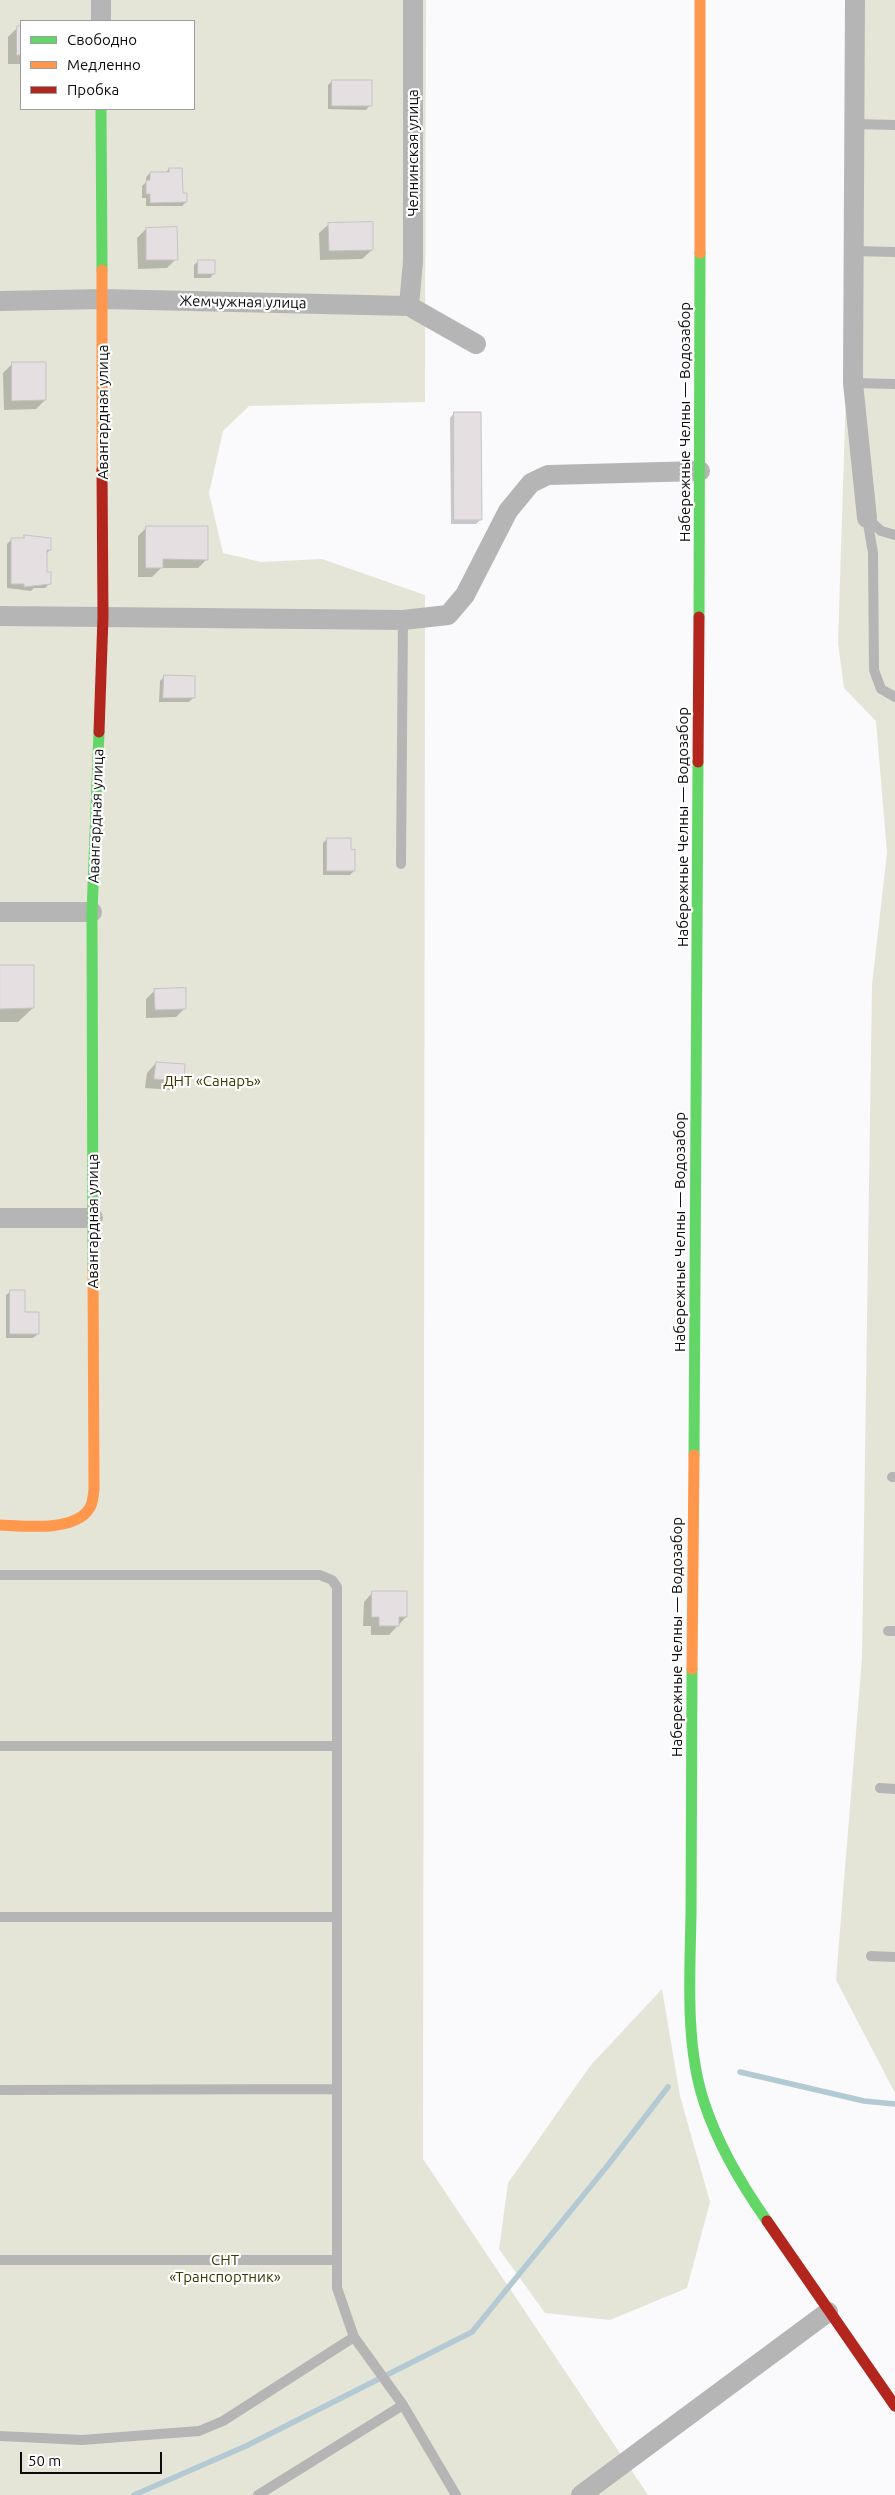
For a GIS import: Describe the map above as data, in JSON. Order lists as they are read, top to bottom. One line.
{"streets":{"main road":["Авангардная улица","Набережные Челны — Водозабор"],"street":["Челнинская улица","Жемчужная улица"]},"crossings":[["Челнинская улица","Жемчужная улица"],["Жемчужная улица","Авангардная улица"]],"parks":["ДНТ «Санаръ»","СНТ «Транспортник»"],"legend":["Свободно","Медленно","Пробка"],"scale_bar":"50 m"}
